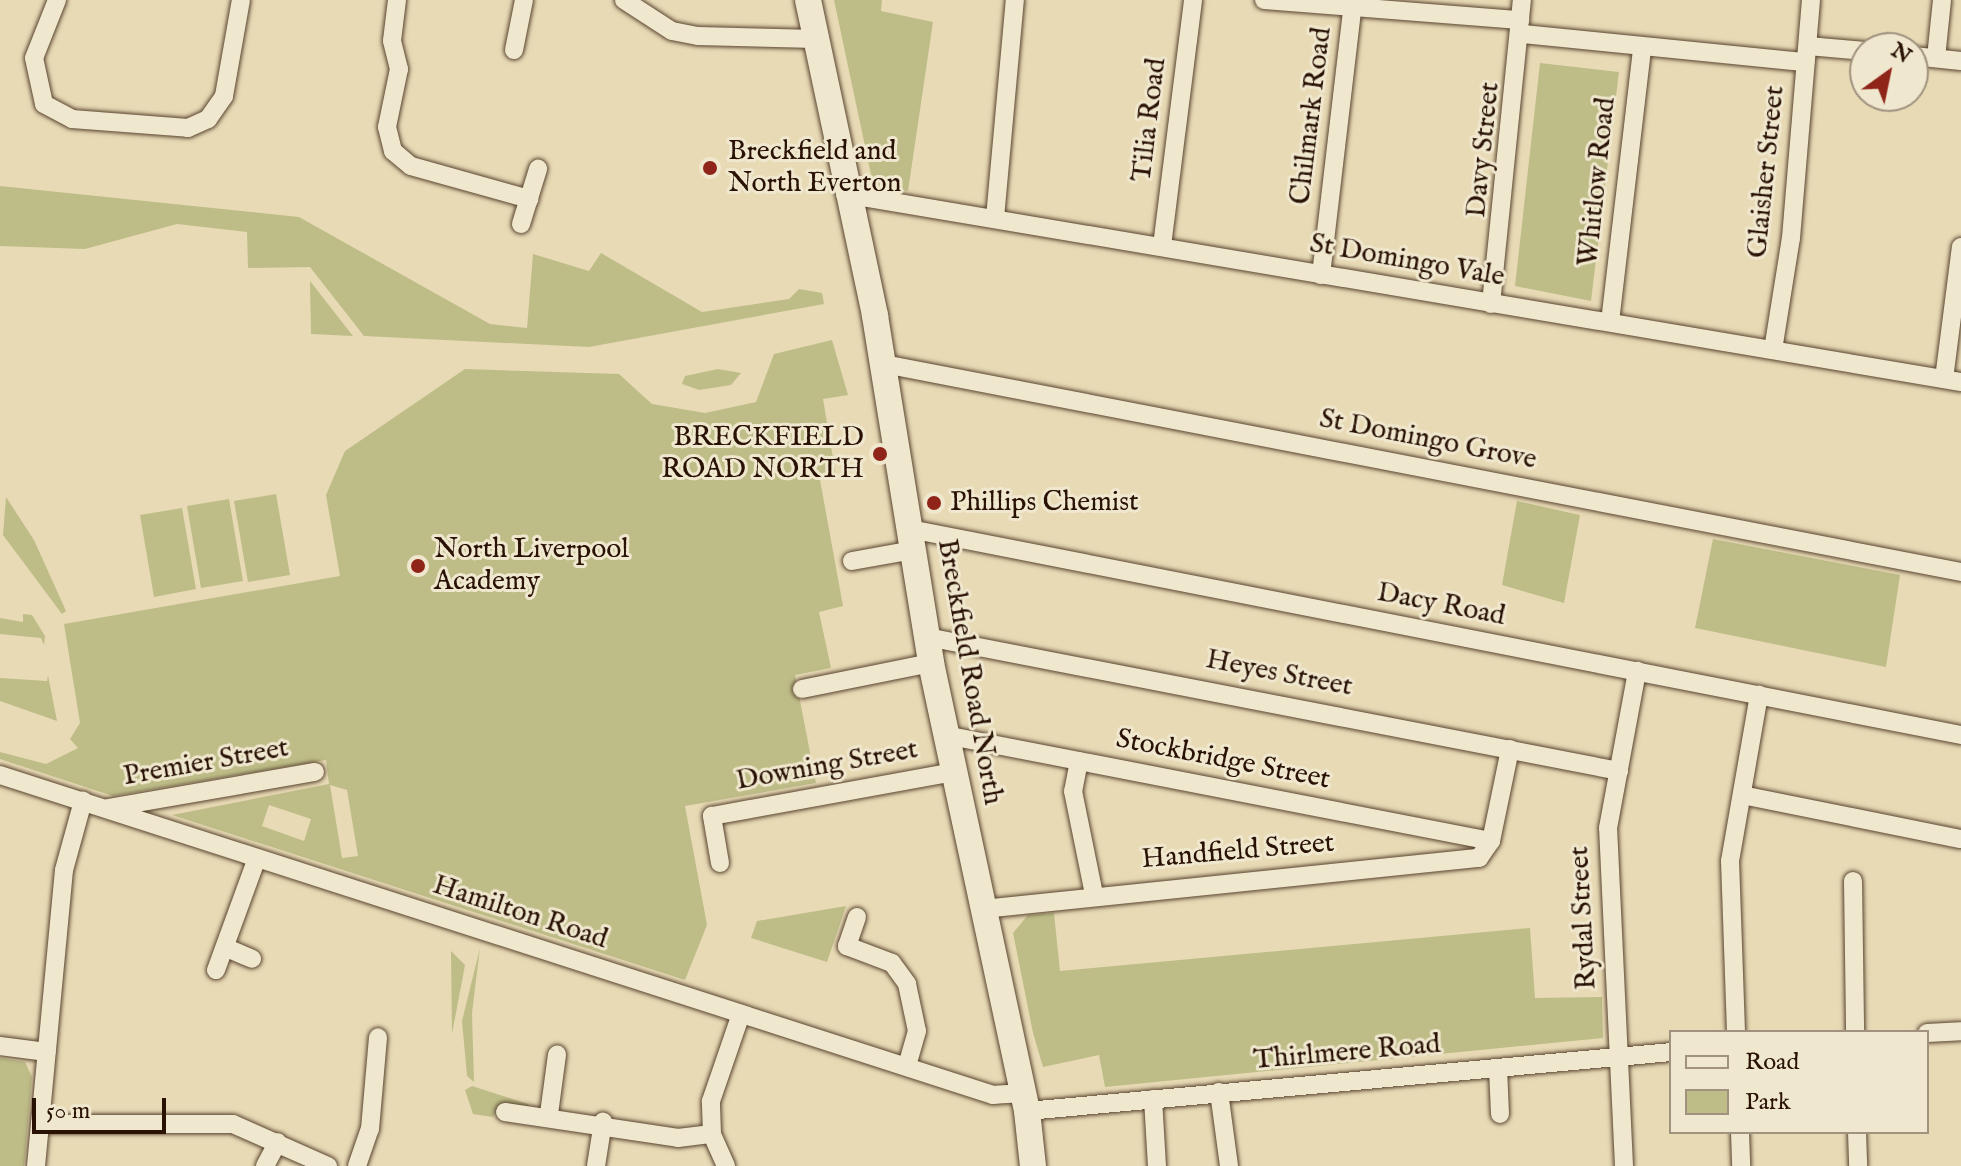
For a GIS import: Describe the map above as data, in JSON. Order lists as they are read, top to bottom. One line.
{"streets":{"street":["Chilmark Road","Tilia Road","Davy Street","Glaisher Street","Whitlow Road","St Domingo Vale","St Domingo Grove","Dacy Road","Breckfield Road North","Heyes Street","Stockbridge Street","Premier Street","Downing Street","Handfield Street","Hamilton Road","Rydal Street","Thirlmere Road"]},"crossings":[["Chilmark Road","St Domingo Vale"],["Tilia Road","St Domingo Vale"],["Davy Street","St Domingo Vale"],["Glaisher Street","St Domingo Vale"],["Whitlow Road","St Domingo Vale"],["St Domingo Vale","Breckfield Road North"],["St Domingo Grove","Breckfield Road North"],["Dacy Road","Breckfield Road North"],["Dacy Road","Rydal Street"],["Breckfield Road North","Heyes Street"],["Breckfield Road North","Stockbridge Street"],["Breckfield Road North","Downing Street"],["Breckfield Road North","Handfield Street"],["Breckfield Road North","Hamilton Road"],["Breckfield Road North","Thirlmere Road"],["Heyes Street","Rydal Street"],["Stockbridge Street","Handfield Street"],["Premier Street","Hamilton Road"],["Hamilton Road","Thirlmere Road"],["Rydal Street","Thirlmere Road"]],"places":["Breckfield and North Everton","BRECKFIELD ROAD NORTH","Phillips Chemist","North Liverpool Academy"],"legend":["Road","Park"],"scale_bar":"50 m","north":"top right"}
